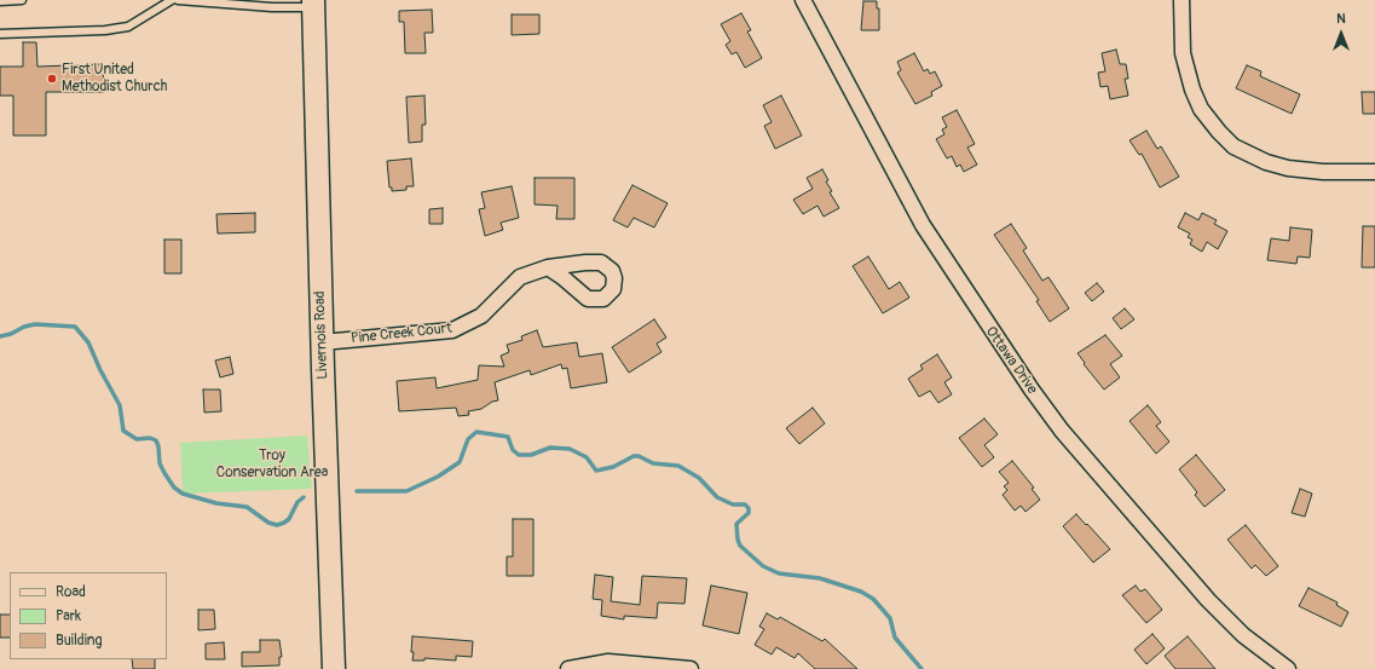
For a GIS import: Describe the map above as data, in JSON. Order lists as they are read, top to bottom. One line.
{"streets":{"street":["Pine Creek Court","Livernois Road","Ottawa Drive"]},"crossings":[["Pine Creek Court","Livernois Road"]],"parks":["Troy Conservation Area"],"places":["First United Methodist Church"],"legend":["Road","Park","Building"],"north":"top"}
